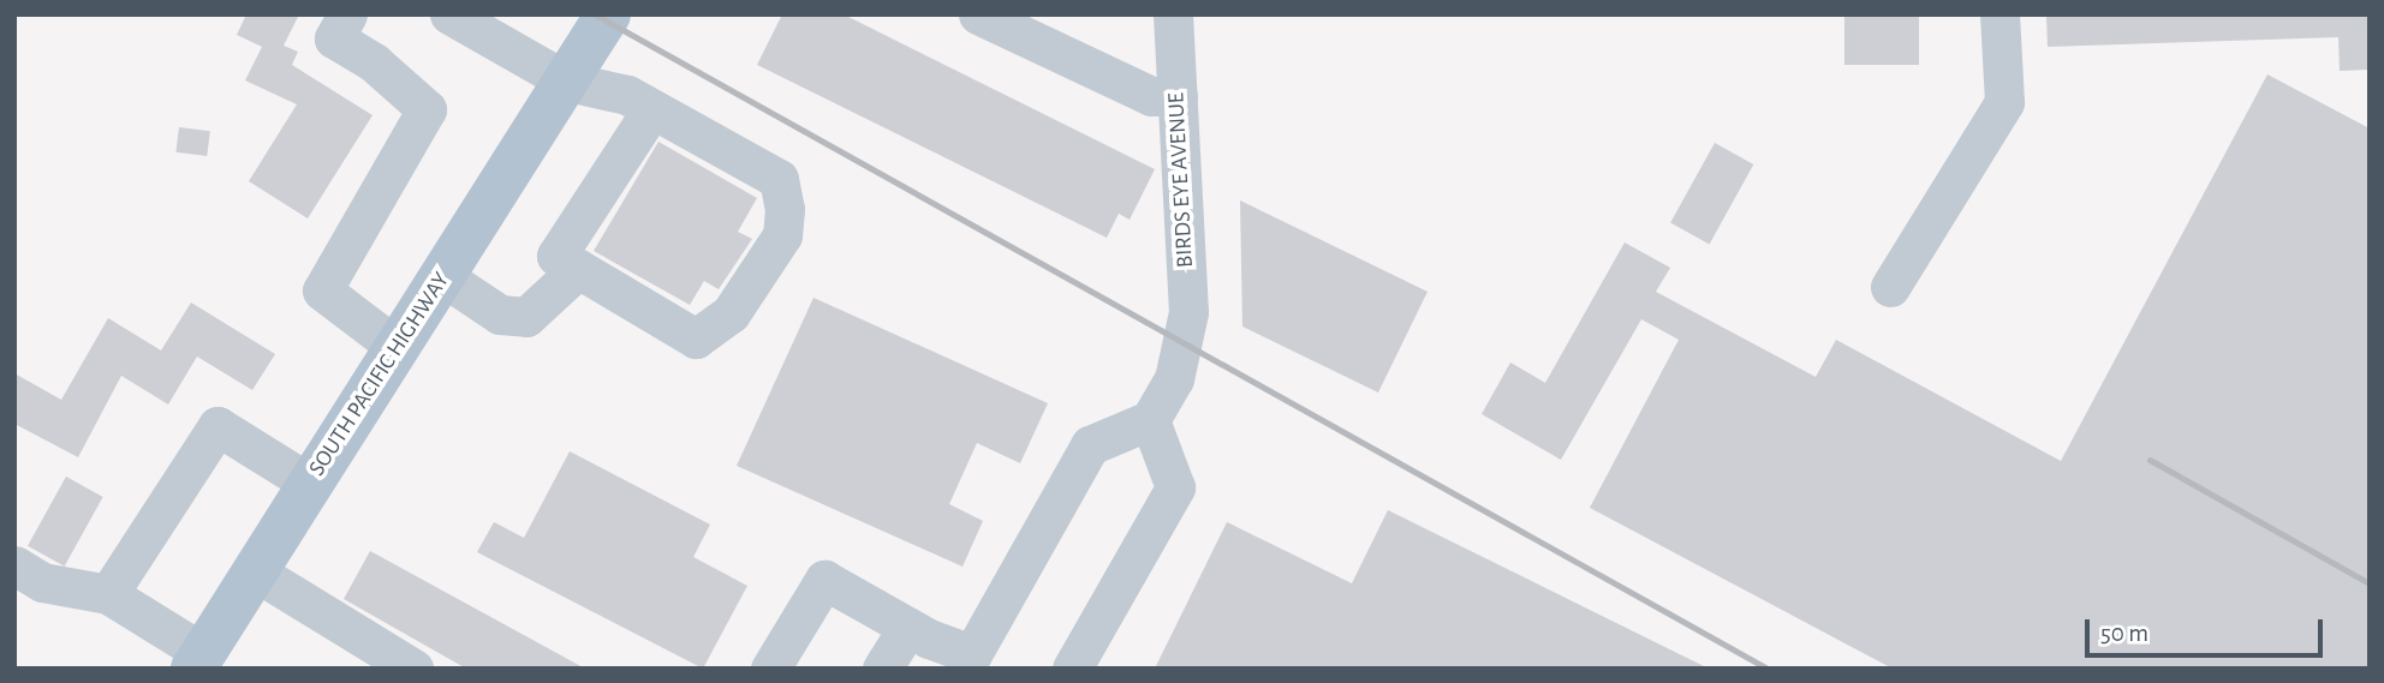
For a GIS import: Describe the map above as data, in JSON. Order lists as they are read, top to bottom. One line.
{"streets":{"main road":["SOUTH PACIFIC HIGHWAY"],"street":["BIRDS EYE AVENUE"]},"scale_bar":"50 m"}
